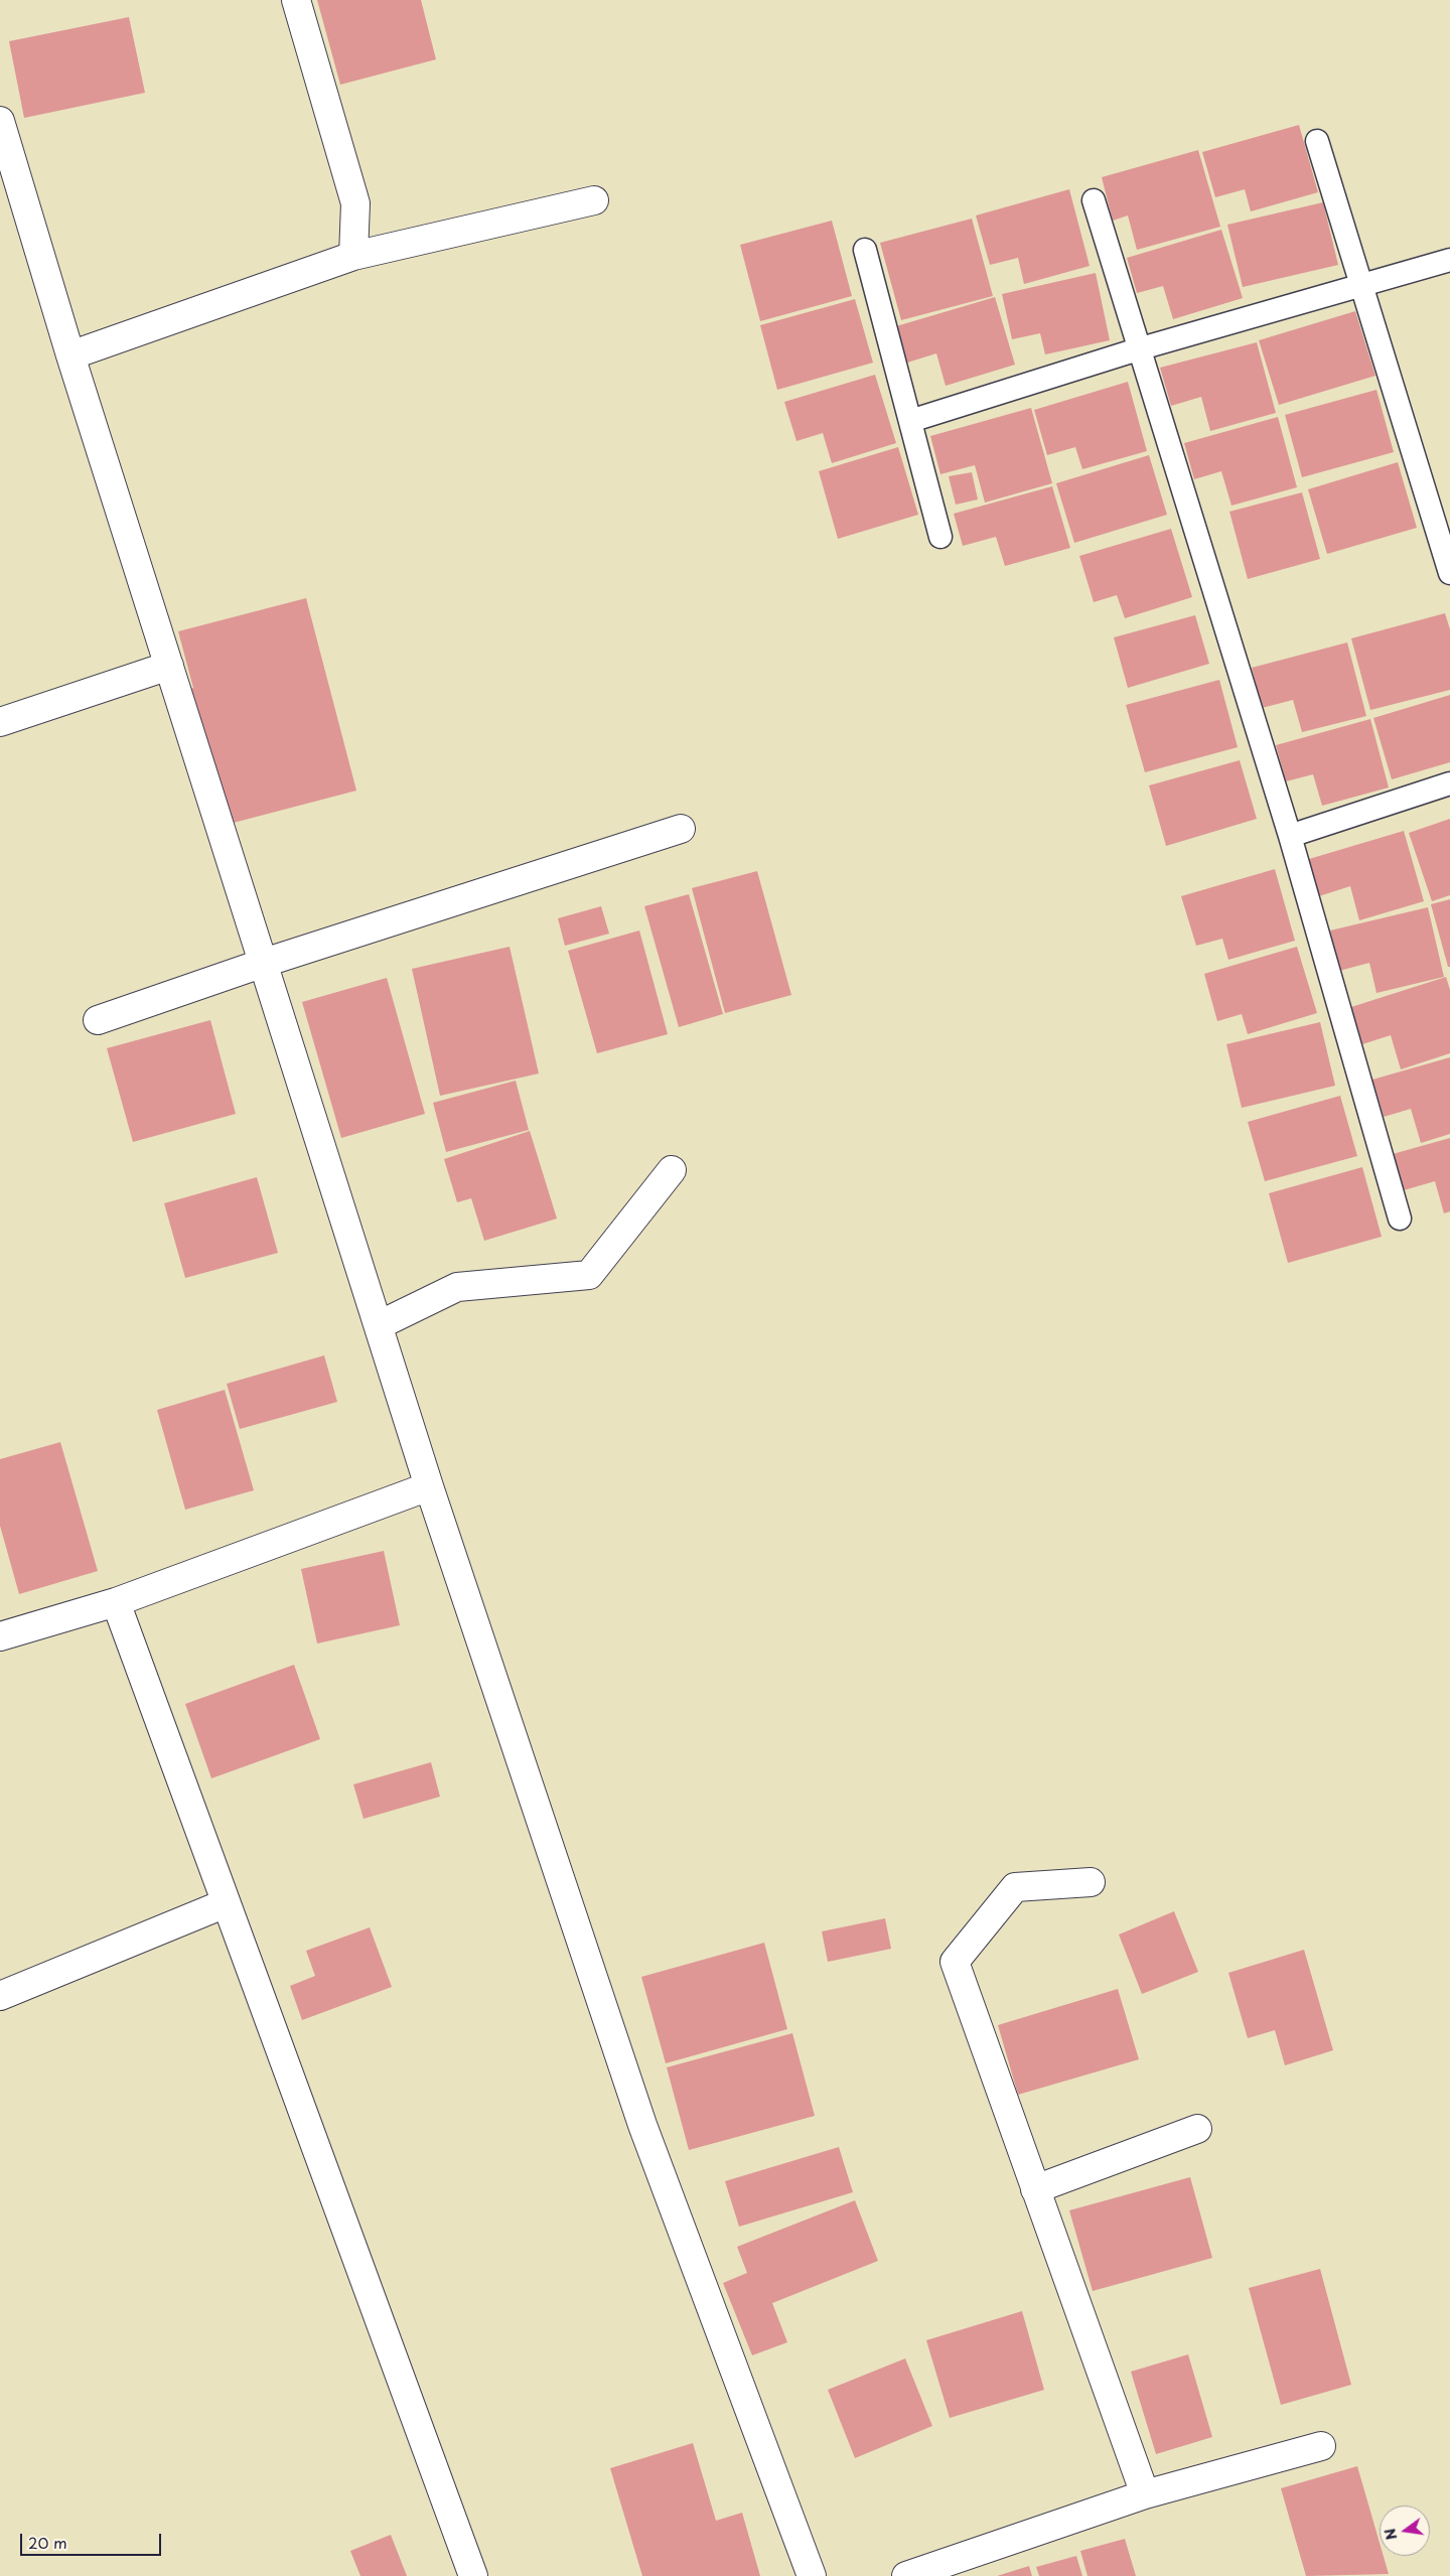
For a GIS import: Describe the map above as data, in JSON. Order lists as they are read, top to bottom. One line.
{"scale_bar":"20 m","north":"left"}
